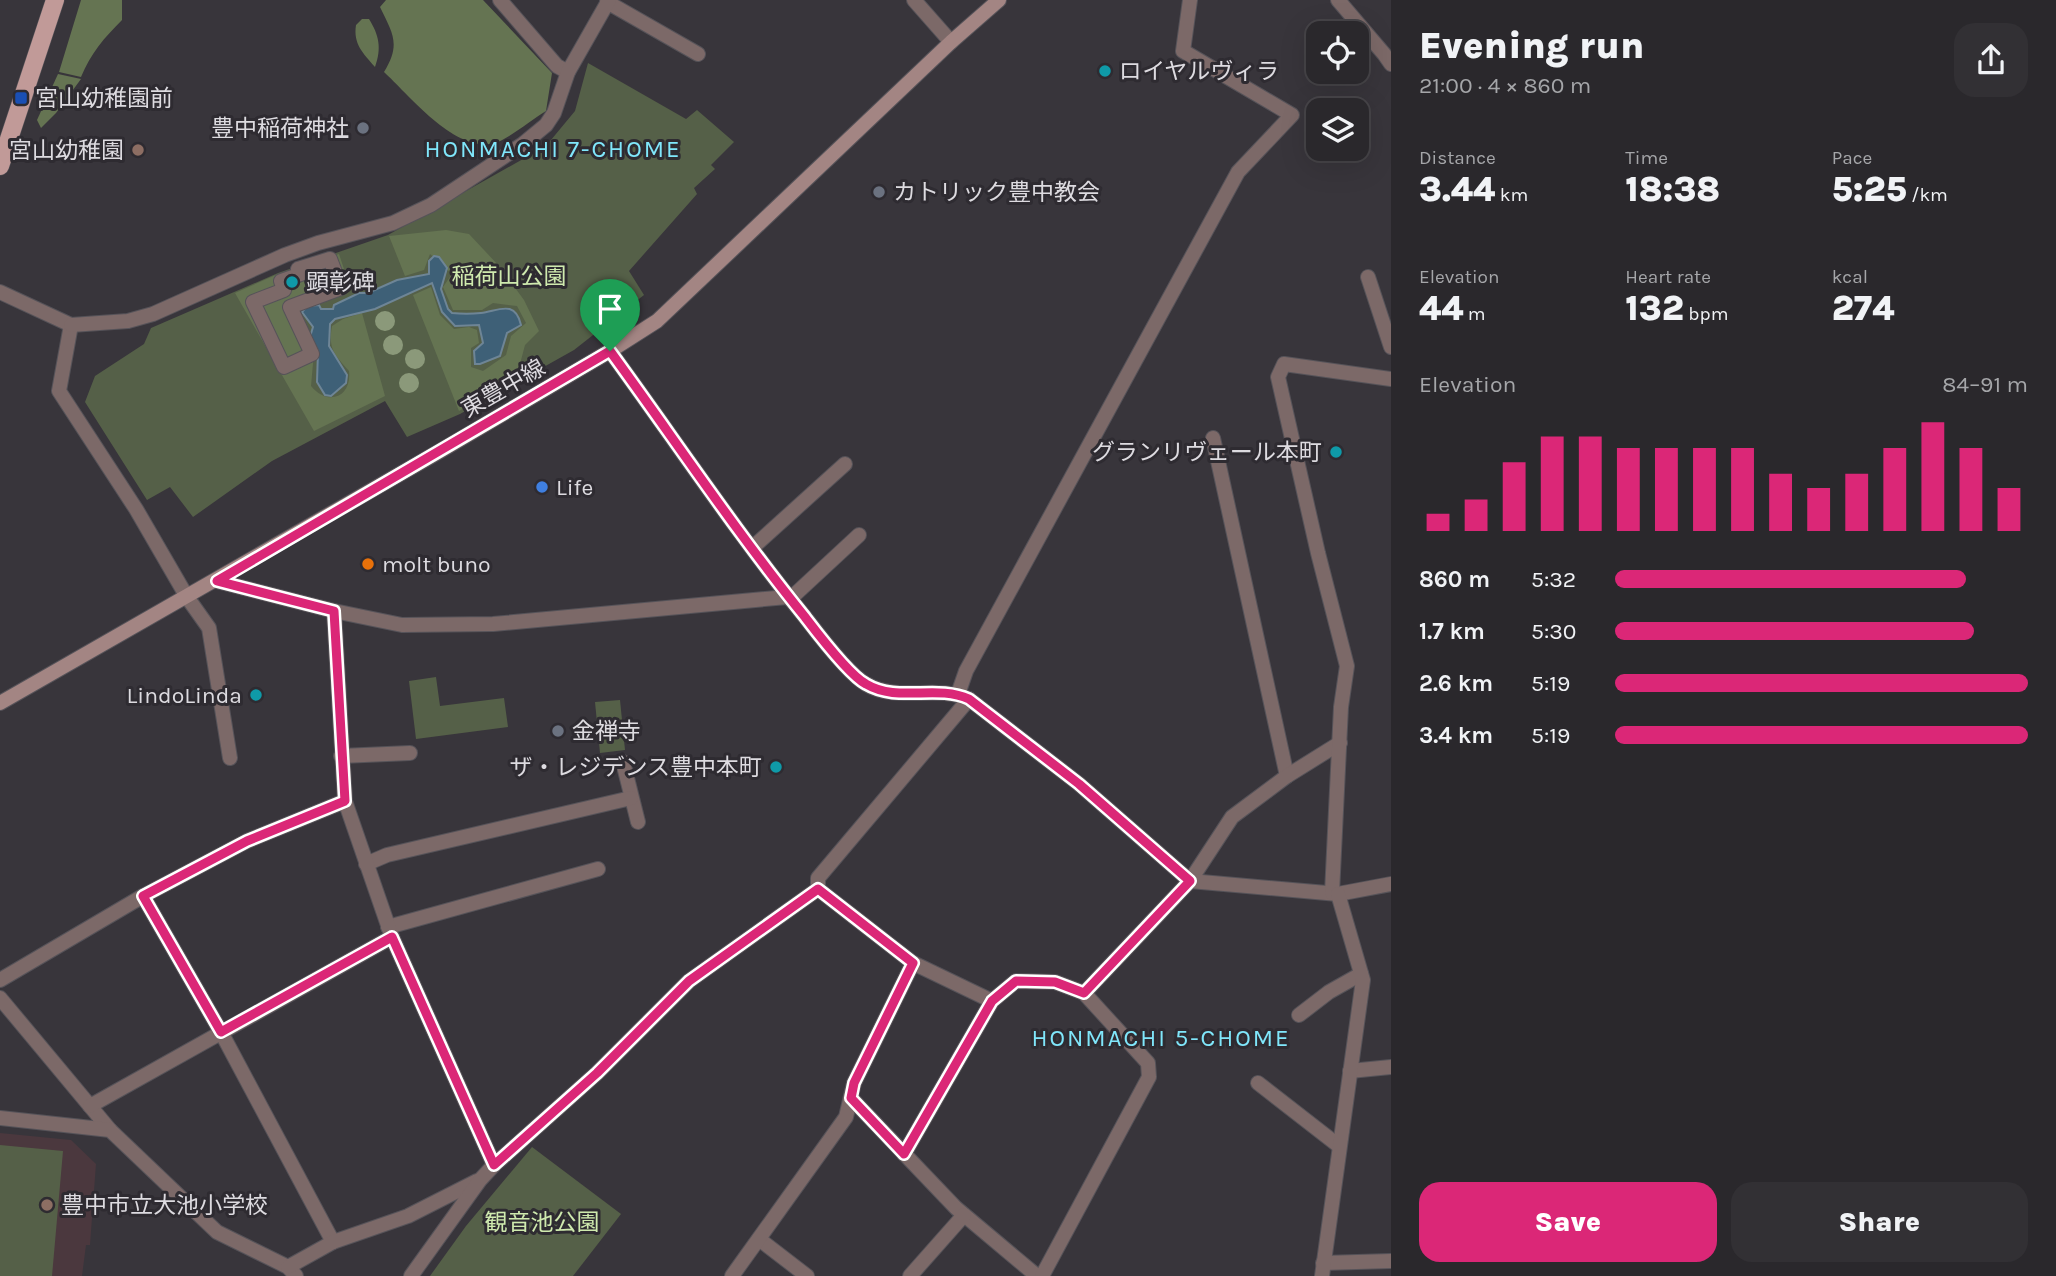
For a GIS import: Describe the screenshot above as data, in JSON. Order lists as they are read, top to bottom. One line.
{"streets":{"street":["東豊中線"]},"districts":["HONMACHI 7-CHOME","HONMACHI 5-CHOME"],"parks":["稲荷山公園","観音池公園"],"places":{"other":["ロイヤルヴィラ","豊中稲荷神社","宮山幼稚園","カトリック豊中教会","顕彰碑","グランリヴェール本町","Life","molt buno","LindoLinda","金禅寺","ザ・レジデンス豊中本町","豊中市立大池小学校"],"transit":["宮山幼稚園前"]},"page":{"heading":["Evening run","21:00 · 4 × 860 m"],"stats":[["Distance","3.44 km"],["Time","18:38"],["Pace","5:25 /km"],["Elevation","44 m"],["Heart rate","132 bpm"],["kcal","274"]],"chart":["Elevation","84–91 m"],"list":[{"name":"860 m","note":"5:32"},{"name":"1.7 km","note":"5:30"},{"name":"2.6 km","note":"5:19"},{"name":"3.4 km","note":"5:19"}],"buttons":["Save","Share"]}}
